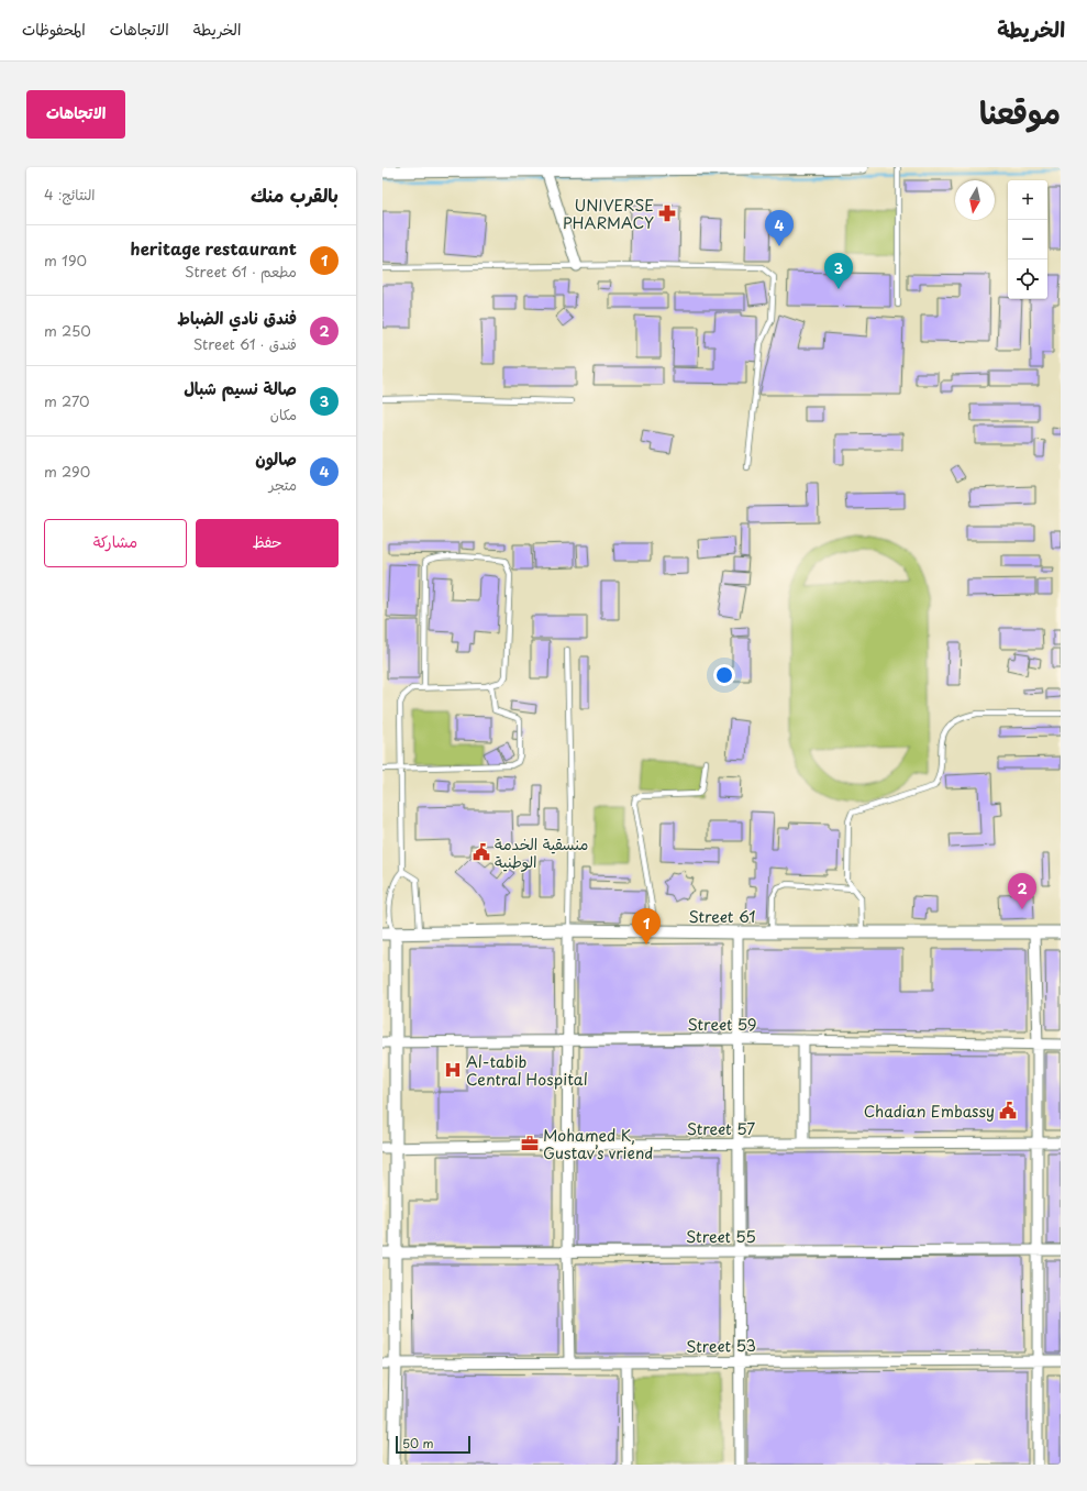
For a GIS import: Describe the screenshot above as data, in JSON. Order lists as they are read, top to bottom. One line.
{"streets":{"street":["Street 61","Street 59","Street 57","Street 55","Street 53"]},"places":{"pharmacy":["UNIVERSE PHARMACY"],"public building":["منسقية الخدمة الوطنية","Chadian Embassy"],"hospital":["Al-tabib Central Hospital"],"office":["Mohamed K, Gustav’s vriend"]},"scale_bar":"50 m","north":"bottom","page":{"header":"الخريطة","nav":["الخريطة","الاتجاهات","المحفوظات"],"title":"موقعنا","buttons":["الاتجاهات",["حفظ","مشاركة"]],"heading":["بالقرب منك","النتائج: 4"],"map_buttons":["+","−"],"pins":["4","3","2","1"],"list":[{"mark":"1","name":"heritage restaurant","note":"مطعم · Street 61","value":"190 m"},{"mark":"2","name":"فندق نادي الضباط","note":"فندق · Street 61","value":"250 m"},{"mark":"3","name":"صالة نسيم شبال","note":"مكان","value":"270 m"},{"mark":"4","name":"صالون","note":"متجر","value":"290 m"}],"scale":"50 m"}}
